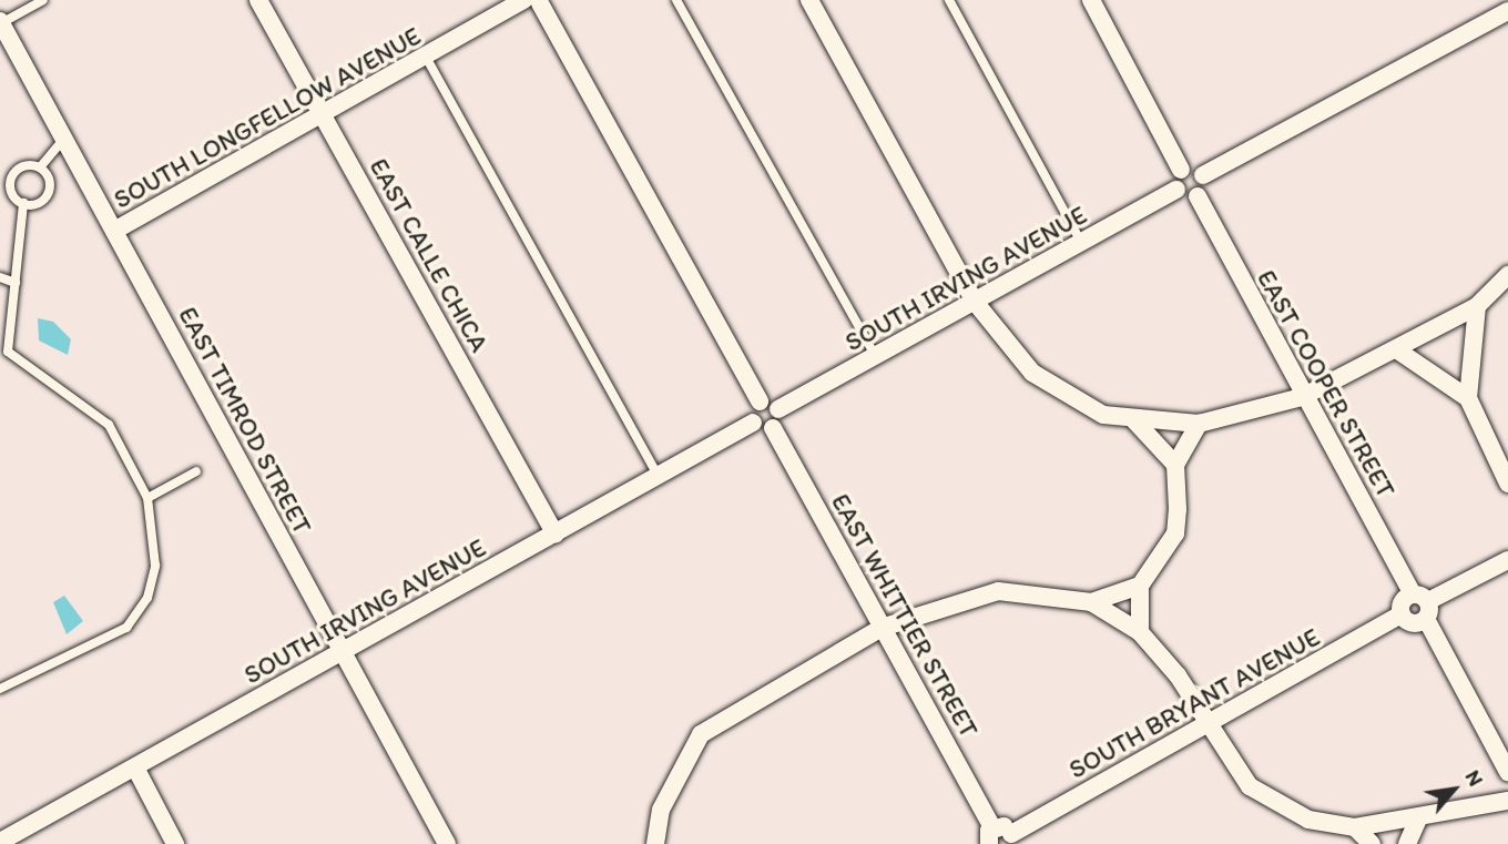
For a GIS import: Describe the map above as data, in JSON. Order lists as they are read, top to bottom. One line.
{"streets":{"street":["SOUTH LONGFELLOW AVENUE","EAST CALLE CHICA","SOUTH IRVING AVENUE","EAST COOPER STREET","EAST TIMROD STREET","EAST WHITTIER STREET","SOUTH BRYANT AVENUE"]},"crossings":[["SOUTH LONGFELLOW AVENUE","EAST CALLE CHICA"],["SOUTH LONGFELLOW AVENUE","EAST TIMROD STREET"],["EAST CALLE CHICA","SOUTH IRVING AVENUE"],["SOUTH IRVING AVENUE","EAST TIMROD STREET"],["EAST COOPER STREET","SOUTH BRYANT AVENUE"]],"north":"top right"}
